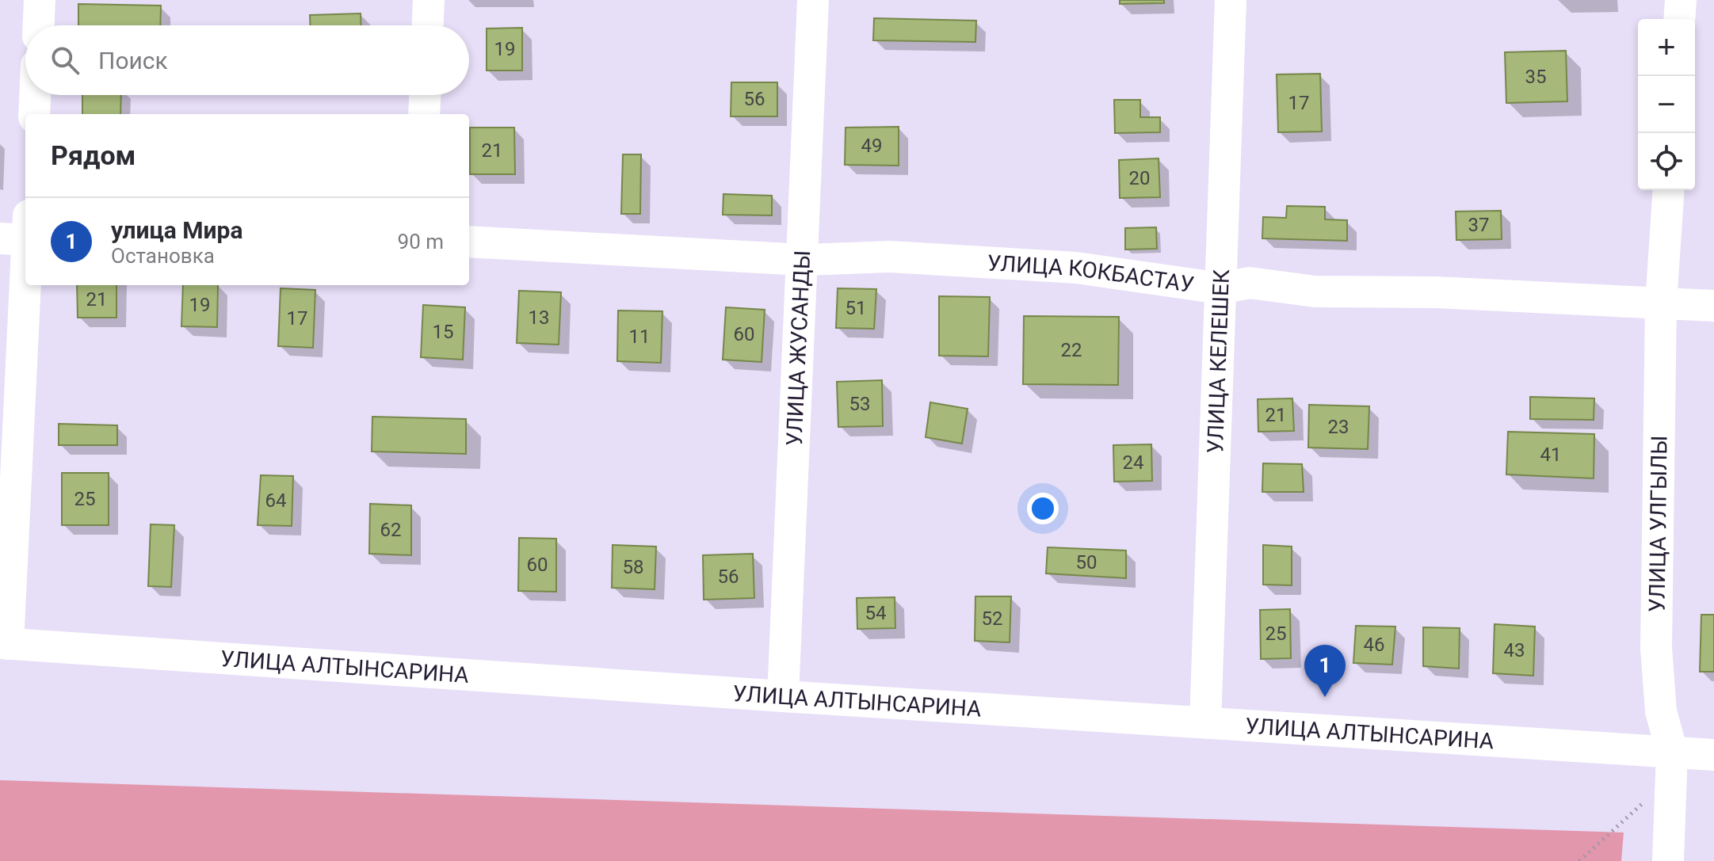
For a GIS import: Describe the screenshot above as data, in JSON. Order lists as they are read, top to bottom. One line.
{"streets":{"street":["УЛИЦА КОКБАСТАУ","УЛИЦА ЖУСАНДЫ","УЛИЦА КЕЛЕШЕК","УЛИЦА УЛГЫЛЫ","УЛИЦА АЛТЫНСАРИНА"]},"crossings":[["УЛИЦА КОКБАСТАУ","УЛИЦА ЖУСАНДЫ"],["УЛИЦА КОКБАСТАУ","УЛИЦА КЕЛЕШЕК"],["УЛИЦА КОКБАСТАУ","УЛИЦА УЛГЫЛЫ"],["УЛИЦА ЖУСАНДЫ","УЛИЦА АЛТЫНСАРИНА"],["УЛИЦА КЕЛЕШЕК","УЛИЦА АЛТЫНСАРИНА"],["УЛИЦА УЛГЫЛЫ","УЛИЦА АЛТЫНСАРИНА"]],"house_numbers":["19","35","56","17","49","21","20","37","21","19","51","13","17","15","60","11","22","53","21","23","41","24","25","64","62","50","60","58","56","54","52","25","46","43"],"page":{"map_buttons":["+","−"],"search":"Поиск","heading":"Рядом","list":[{"mark":"1","name":"улица Мира","note":"Остановка","value":"90 m"}],"pins":"1"}}
